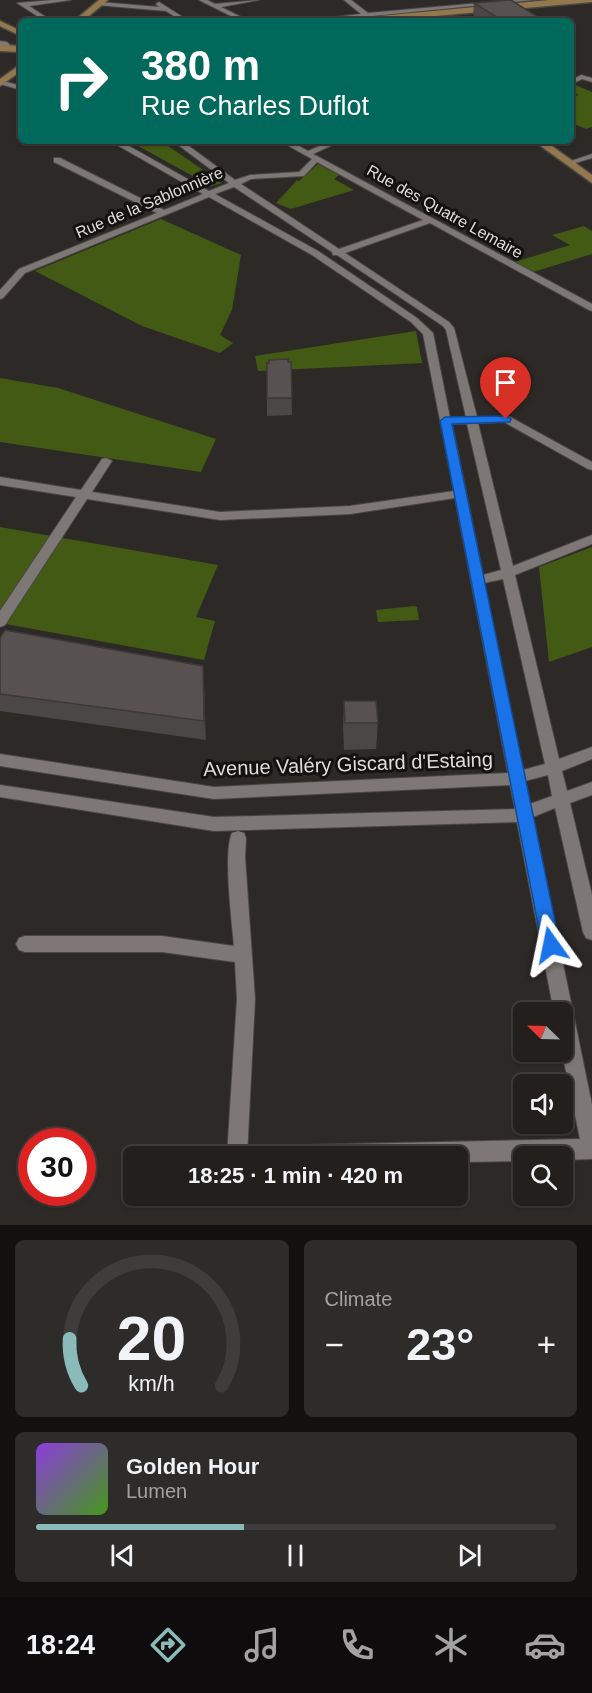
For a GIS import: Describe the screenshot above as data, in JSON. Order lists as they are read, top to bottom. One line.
{"streets":{"street":["Rue de la Sablonnière","Rue des Quatre Lemaire","Avenue Valéry Giscard d'Estaing"]},"crossings":[["Rue de la Sablonnière","Rue des Quatre Lemaire"]],"north":"top left","page":{"turn":["380 m","Rue Charles Duflot"],"limit":"30","trip":"18:25 · 1 min · 420 m","tile":"Climate","heat":["−","23°","+"],"song":["Golden Hour","Lumen"],"tabs":"18:24","gauge":["20","km/h"]}}
